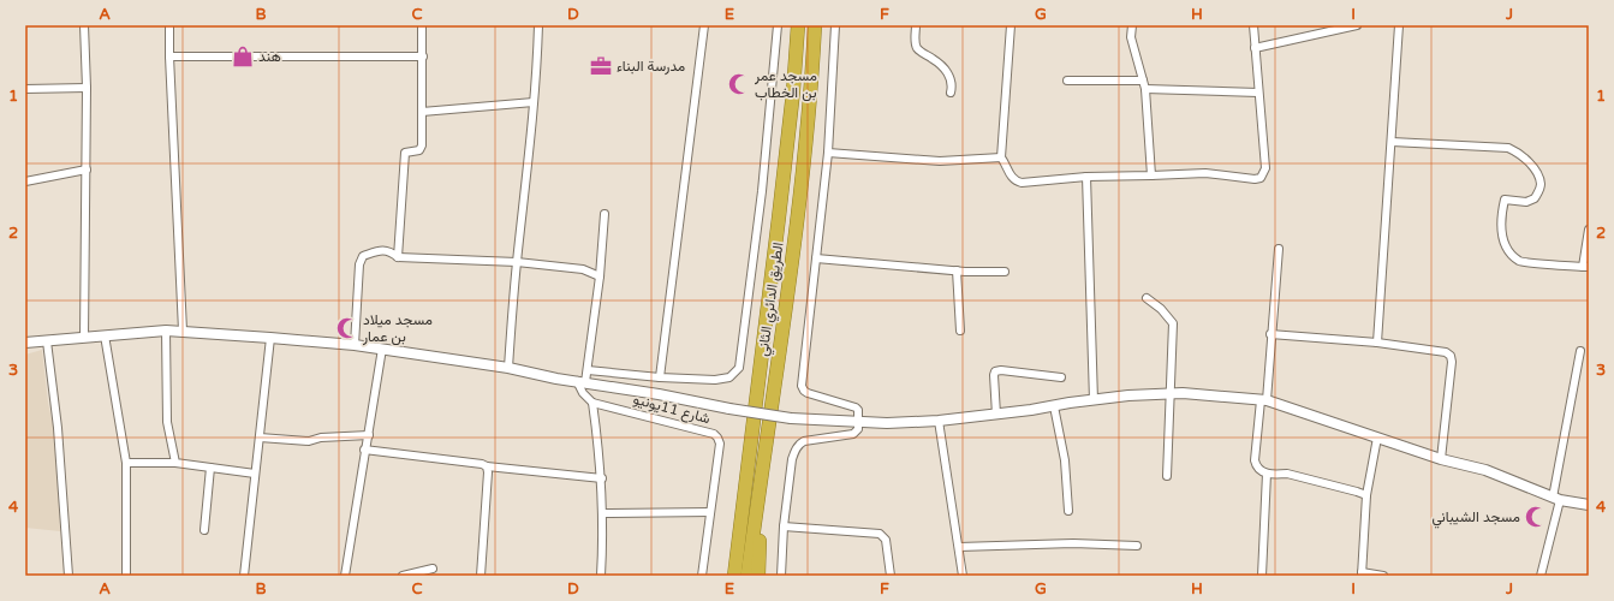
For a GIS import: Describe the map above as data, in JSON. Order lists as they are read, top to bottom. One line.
{"streets":{"highway":["الطريق الدائري الثاني"],"street":["شارع 11يونيو"]},"places":{"shop":["هند"],"office":["مدرسة البناء"],"mosque":["مسجد عمر بن الخطاب","مسجد ميلاد بن عمار","مسجد الشيباني"]},"grid":{"columns":["A","B","C","D","E","F","G","H","I","J"],"rows":["1","2","3","4"]}}
